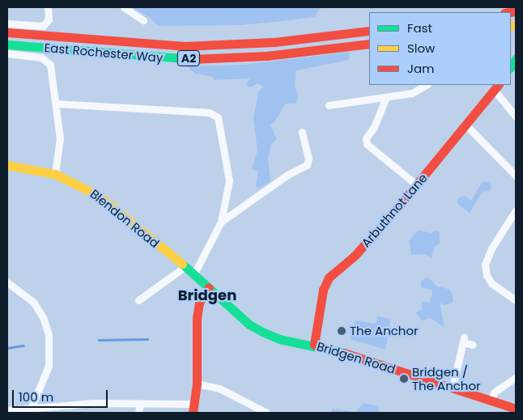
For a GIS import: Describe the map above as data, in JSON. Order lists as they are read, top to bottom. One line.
{"streets":{"main road":["East Rochester Way","A2","Arbuthnot Lane","Blendon Road","Bridgen Road"]},"crossings":[["Arbuthnot Lane","Bridgen Road"],["Blendon Road","Bridgen Road"]],"districts":["Bridgen"],"places":["The Anchor","Bridgen / The Anchor"],"legend":["Fast","Slow","Jam"],"scale_bar":"100 m"}
